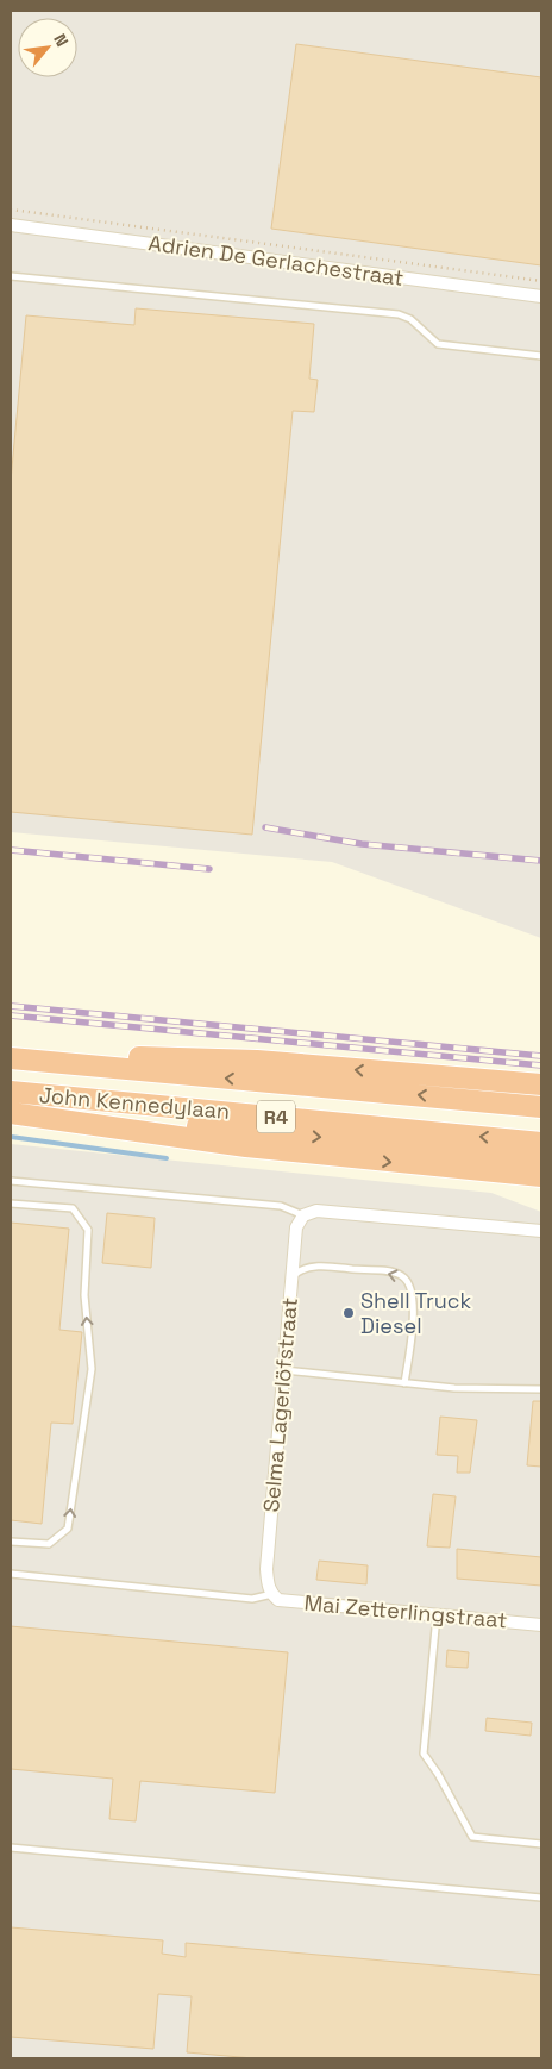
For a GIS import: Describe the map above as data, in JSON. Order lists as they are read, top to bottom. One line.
{"streets":{"highway":["John Kennedylaan","R4"],"street":["Adrien De Gerlachestraat","Selma Lagerlöfstraat","Mai Zetterlingstraat"]},"crossings":[["John Kennedylaan","R4"],["Selma Lagerlöfstraat","Mai Zetterlingstraat"]],"places":["Shell Truck Diesel"],"north":"top right"}
